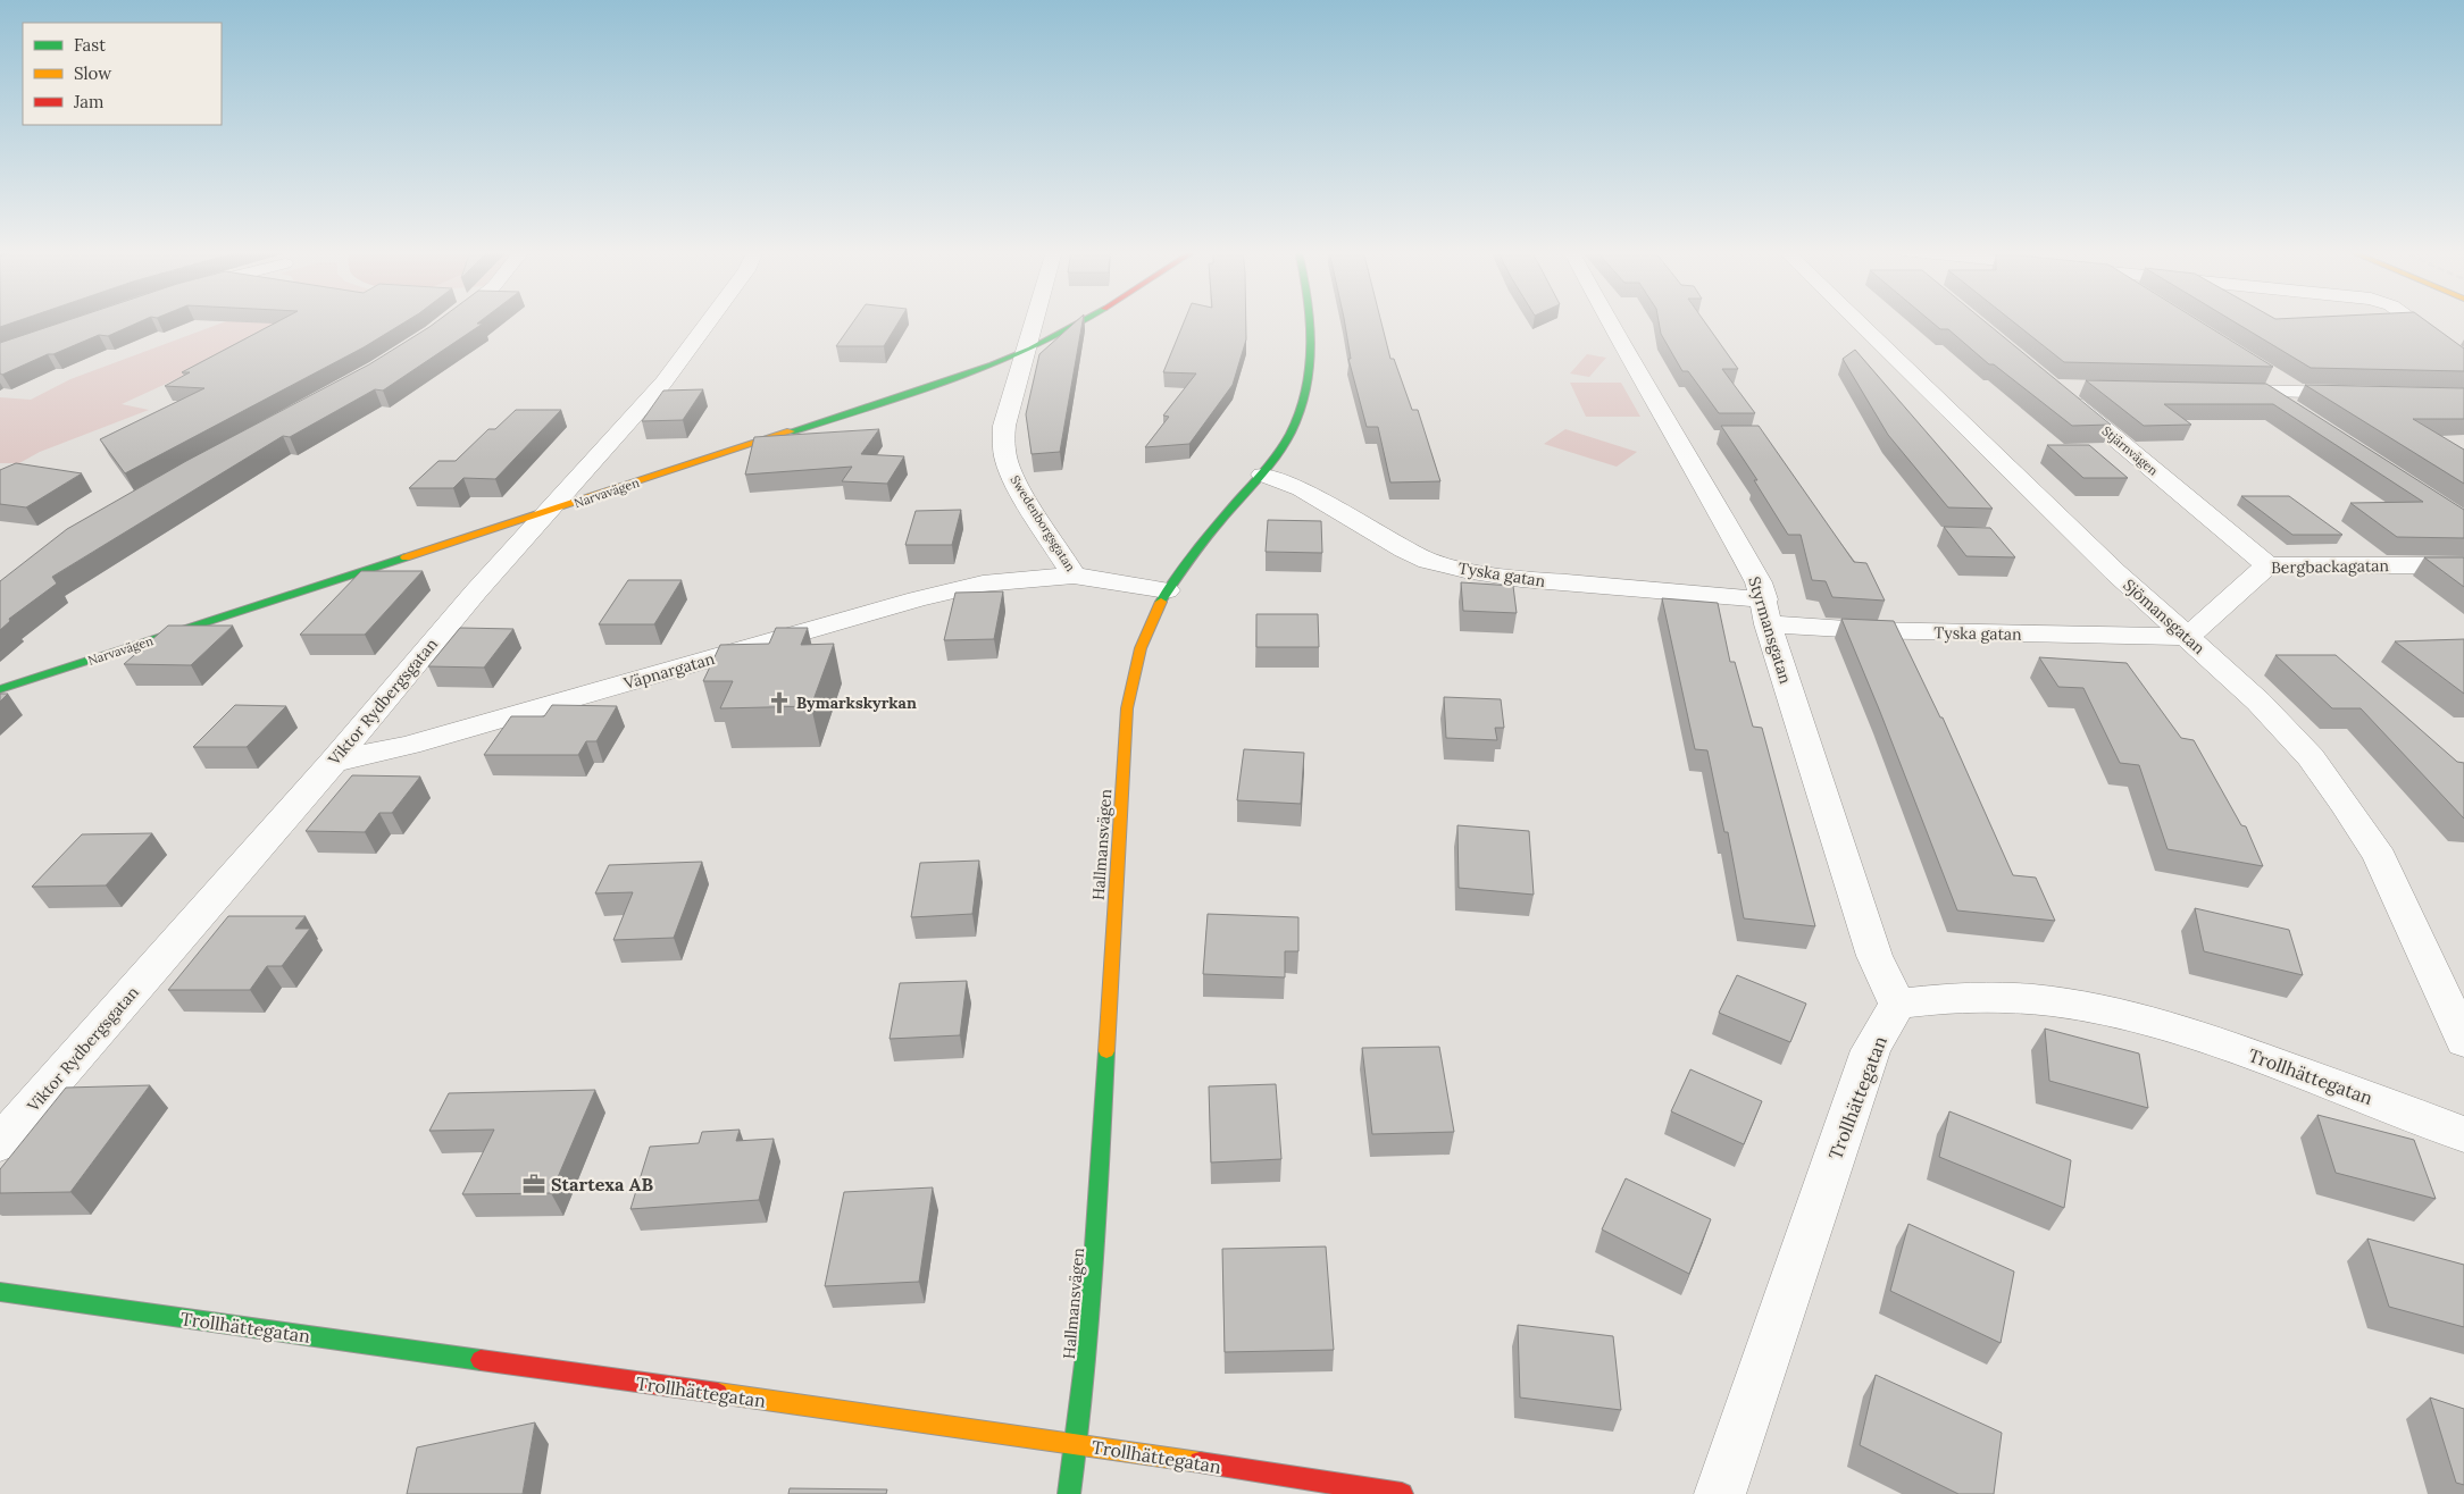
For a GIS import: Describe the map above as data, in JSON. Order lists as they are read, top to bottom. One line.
{"streets":{"street":["Stjärnvägen","Narvavägen","Swedenborgsgatan","Bergbackagatan","Tyska gatan","Sjömansgatan","Styrmansgatan","Väpnargatan","Viktor Rydbergsgatan","Hallmansvägen","Trollhättegatan"]},"crossings":[["Stjärnvägen","Bergbackagatan"],["Narvavägen","Swedenborgsgatan"],["Narvavägen","Viktor Rydbergsgatan"],["Swedenborgsgatan","Väpnargatan"],["Swedenborgsgatan","Hallmansvägen"],["Bergbackagatan","Tyska gatan"],["Bergbackagatan","Sjömansgatan"],["Tyska gatan","Sjömansgatan"],["Tyska gatan","Styrmansgatan"],["Tyska gatan","Hallmansvägen"],["Styrmansgatan","Trollhättegatan"],["Väpnargatan","Viktor Rydbergsgatan"],["Hallmansvägen","Trollhättegatan"]],"places":{"church":["Bymarkskyrkan"],"office":["Startexa AB"]},"legend":["Fast","Slow","Jam"]}
